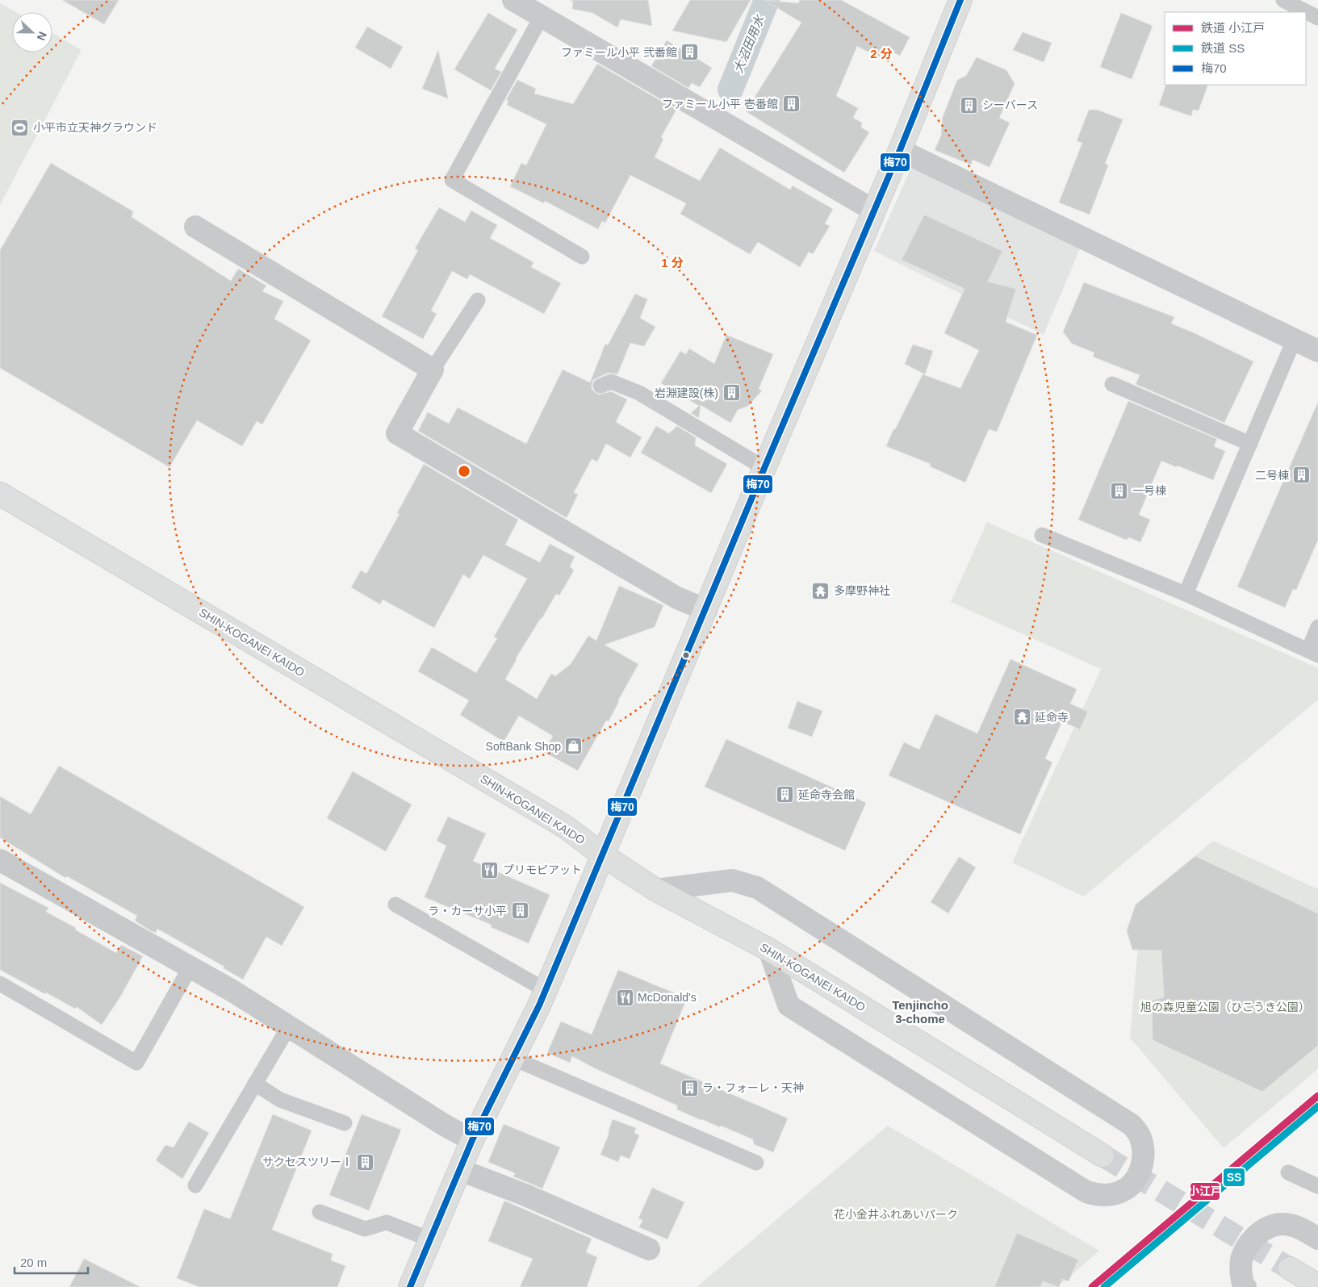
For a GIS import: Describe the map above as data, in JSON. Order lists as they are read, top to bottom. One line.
{"streets":{"main road":["SHIN-KOGANEI KAIDO"]},"districts":["Tenjincho 3-chome"],"water":["大沼田用水"],"parks":["旭の森児童公園（ひこうき公園）","花小金井ふれあいパーク"],"places":{"building":["ファミール小平 弐番館","ファミール小平 壱番館","シーバース","岩淵建設(株)","二号棟","一号棟","延命寺会館","ラ・カーサ小平","ラ・フォーレ・天神","サクセスツリーⅠ"],"sports":["小平市立天神グラウンド"],"temple":["多摩野神社","延命寺"],"shop":["SoftBank Shop"],"restaurant":["プリモピアット","McDonald's"]},"lines":["transit line 梅70","rail line 小江戸","rail line SS"],"legend":["鉄道 小江戸","鉄道 SS","梅70"],"scale_bar":"20 m","north":"right","rings":["2 分","1 分"]}
